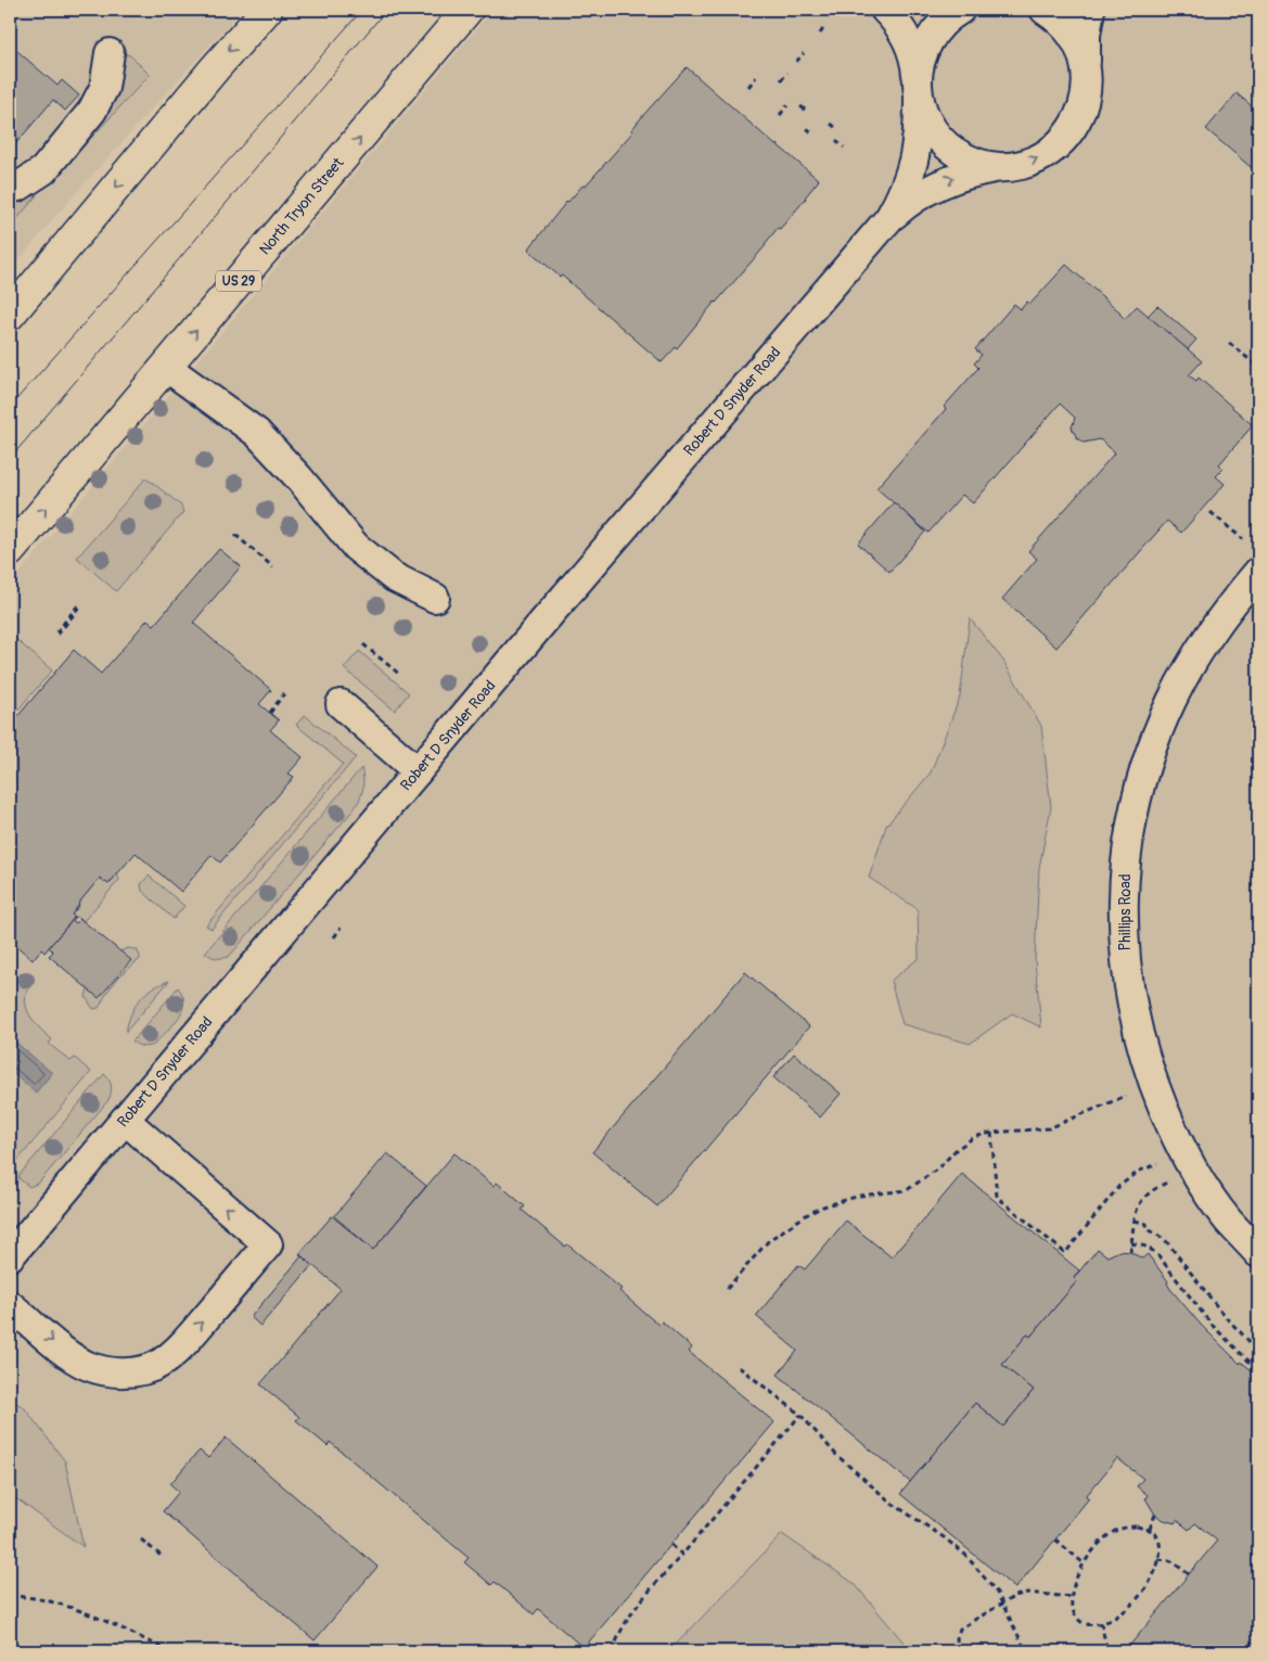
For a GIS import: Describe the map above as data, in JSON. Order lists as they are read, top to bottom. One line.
{"streets":{"main road":["North Tryon Street","US 29"],"street":["Robert D Snyder Road","Phillips Road"]}}
